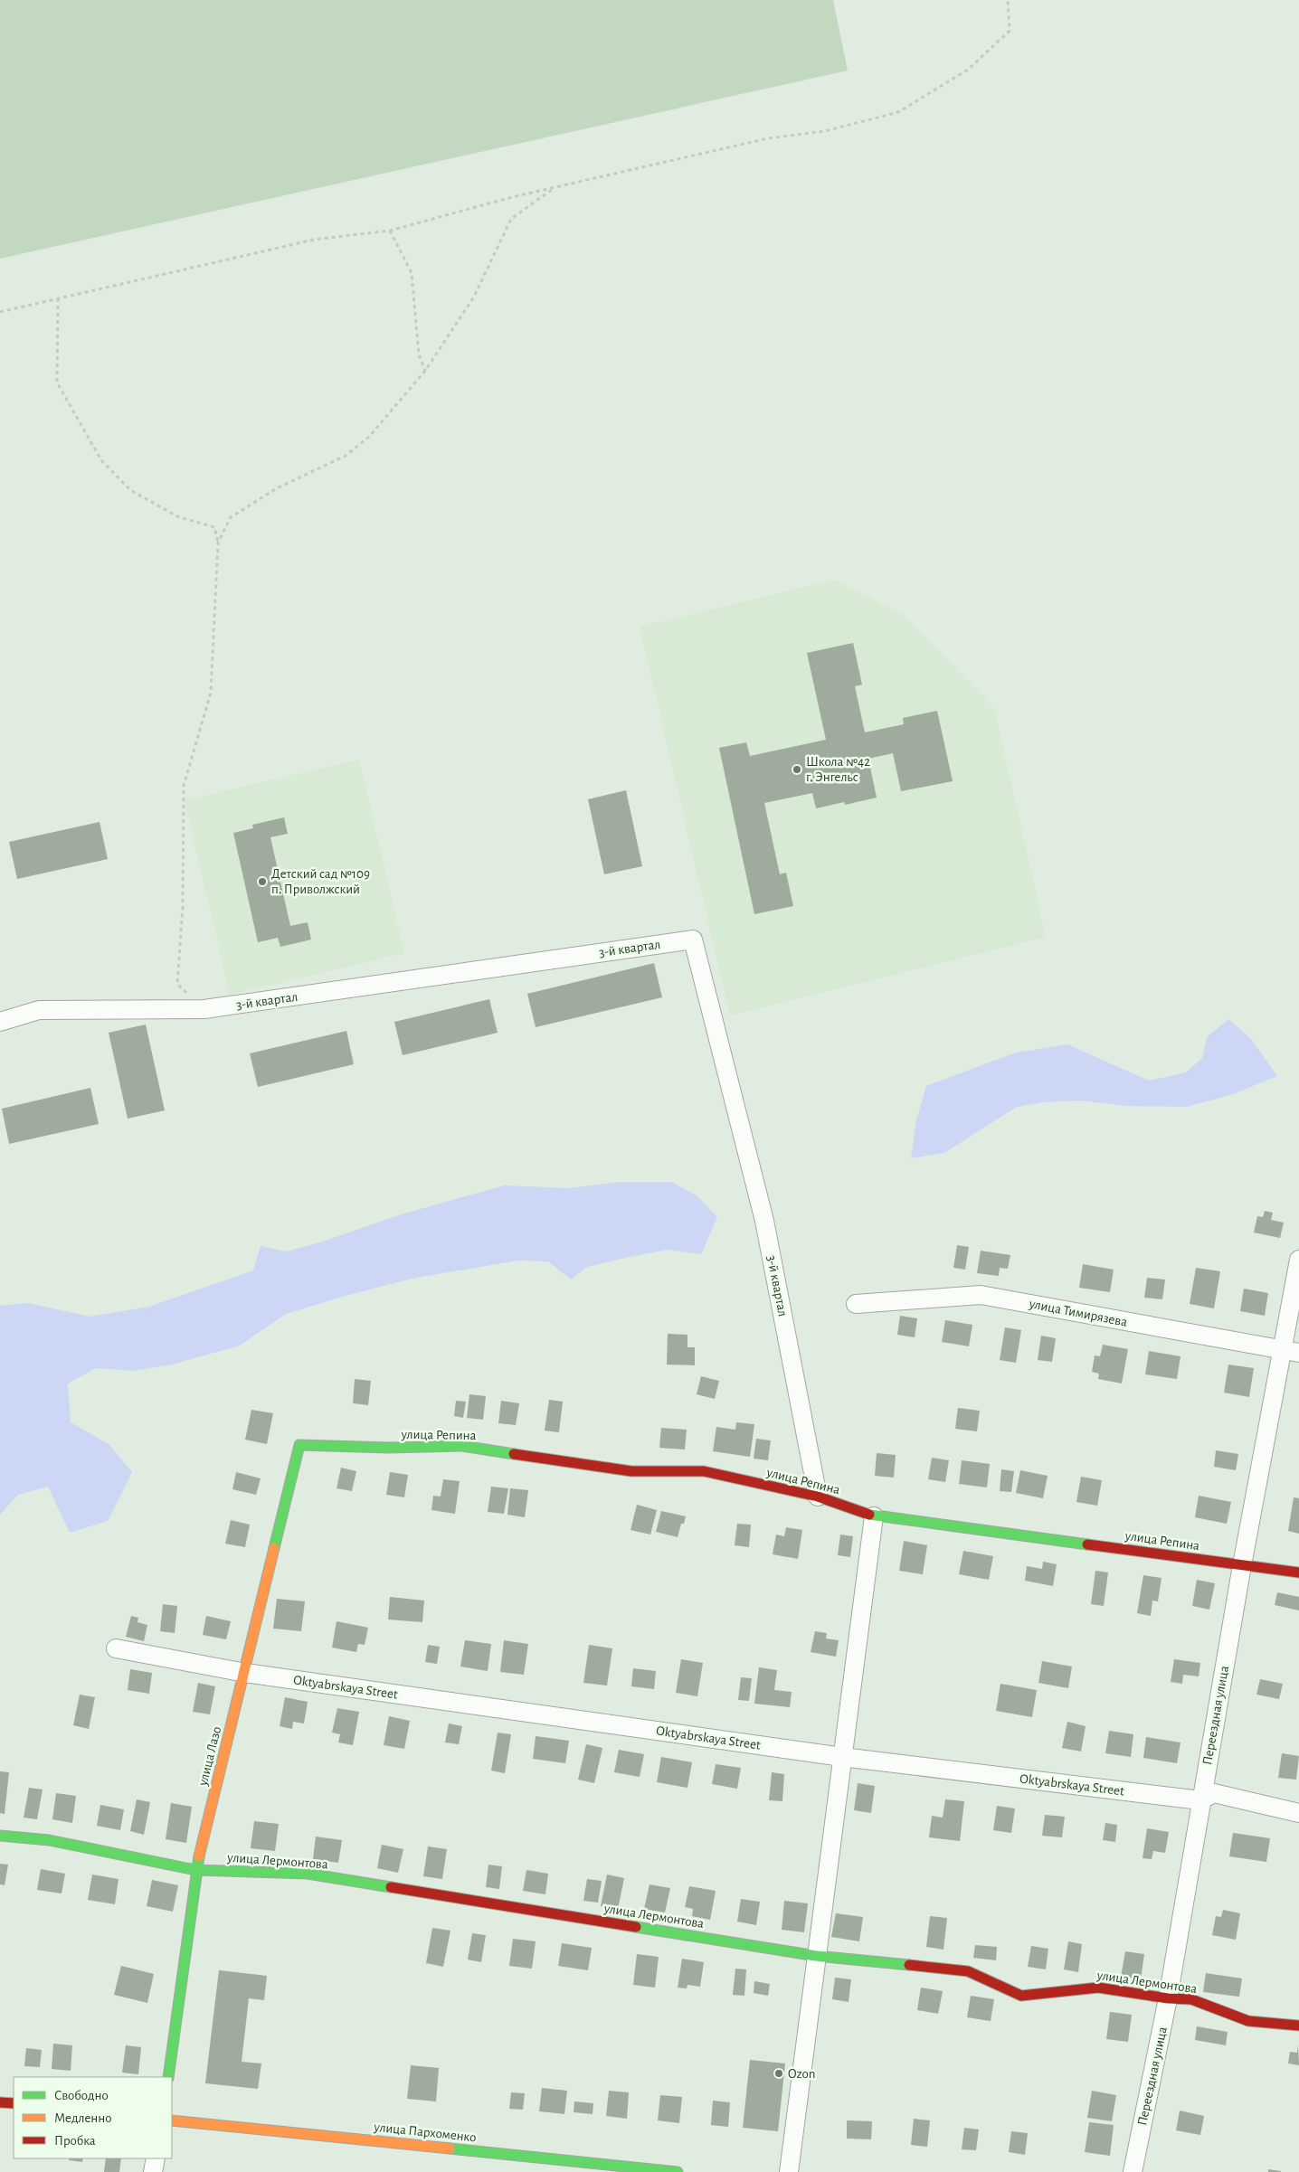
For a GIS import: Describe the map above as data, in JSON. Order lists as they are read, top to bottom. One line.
{"streets":{"street":["3-й квартал","улица Тимирязева","улица Репина","Oktyabrskaya Street","Переездная улица","улица Лазо","улица Лермонтова","улица Пархоменко"]},"crossings":[["3-й квартал","улица Репина"],["улица Тимирязева","Переездная улица"],["улица Репина","Переездная улица"],["улица Репина","улица Лазо"],["Oktyabrskaya Street","Переездная улица"],["Oktyabrskaya Street","улица Лазо"],["Переездная улица","улица Лермонтова"],["улица Лазо","улица Лермонтова"]],"places":["Школа №42 г. Энгельс","Детский сад №109 п. Приволжский","Ozon"],"legend":["Свободно","Медленно","Пробка"]}
